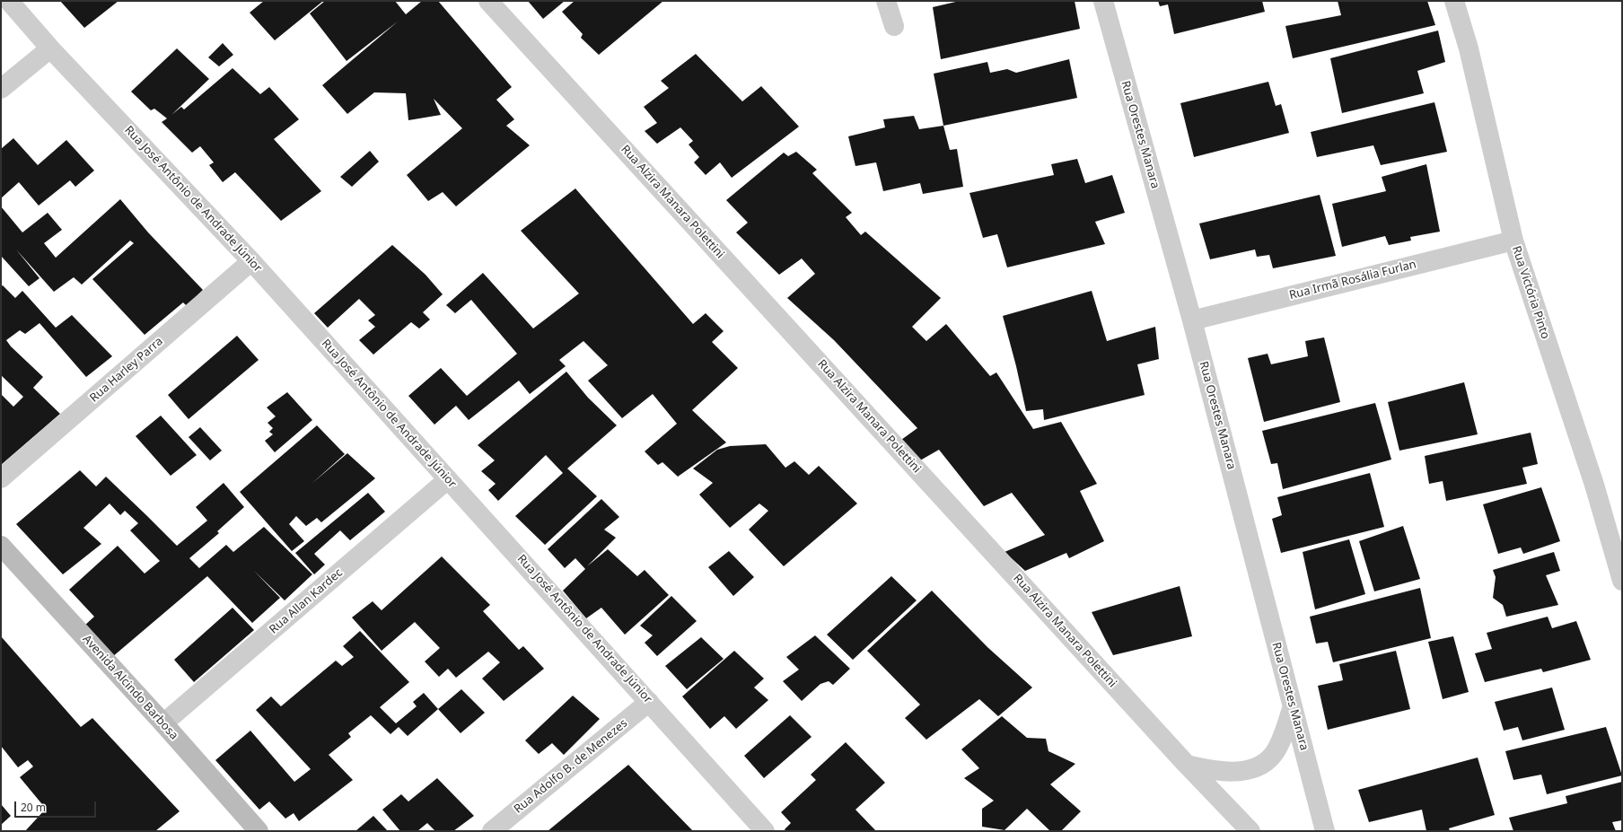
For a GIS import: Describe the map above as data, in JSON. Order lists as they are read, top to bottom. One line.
{"streets":{"street":["Rua Orestes Manara","Rua José Antônio de Andrade Júnior","Rua Alzira Manara Polettini","Rua Irmã Rosália Furlan","Rua Victória Pinto","Rua Harley Parra","Rua Allan Kardec","Avenida Alcindo Barbosa","Rua Adolfo B. de Menezes"]},"crossings":[["Rua Orestes Manara","Rua Irmã Rosália Furlan"],["Rua José Antônio de Andrade Júnior","Rua Harley Parra"],["Rua José Antônio de Andrade Júnior","Rua Allan Kardec"],["Rua José Antônio de Andrade Júnior","Rua Adolfo B. de Menezes"],["Rua Irmã Rosália Furlan","Rua Victória Pinto"],["Rua Allan Kardec","Avenida Alcindo Barbosa"]],"scale_bar":"20 m"}
